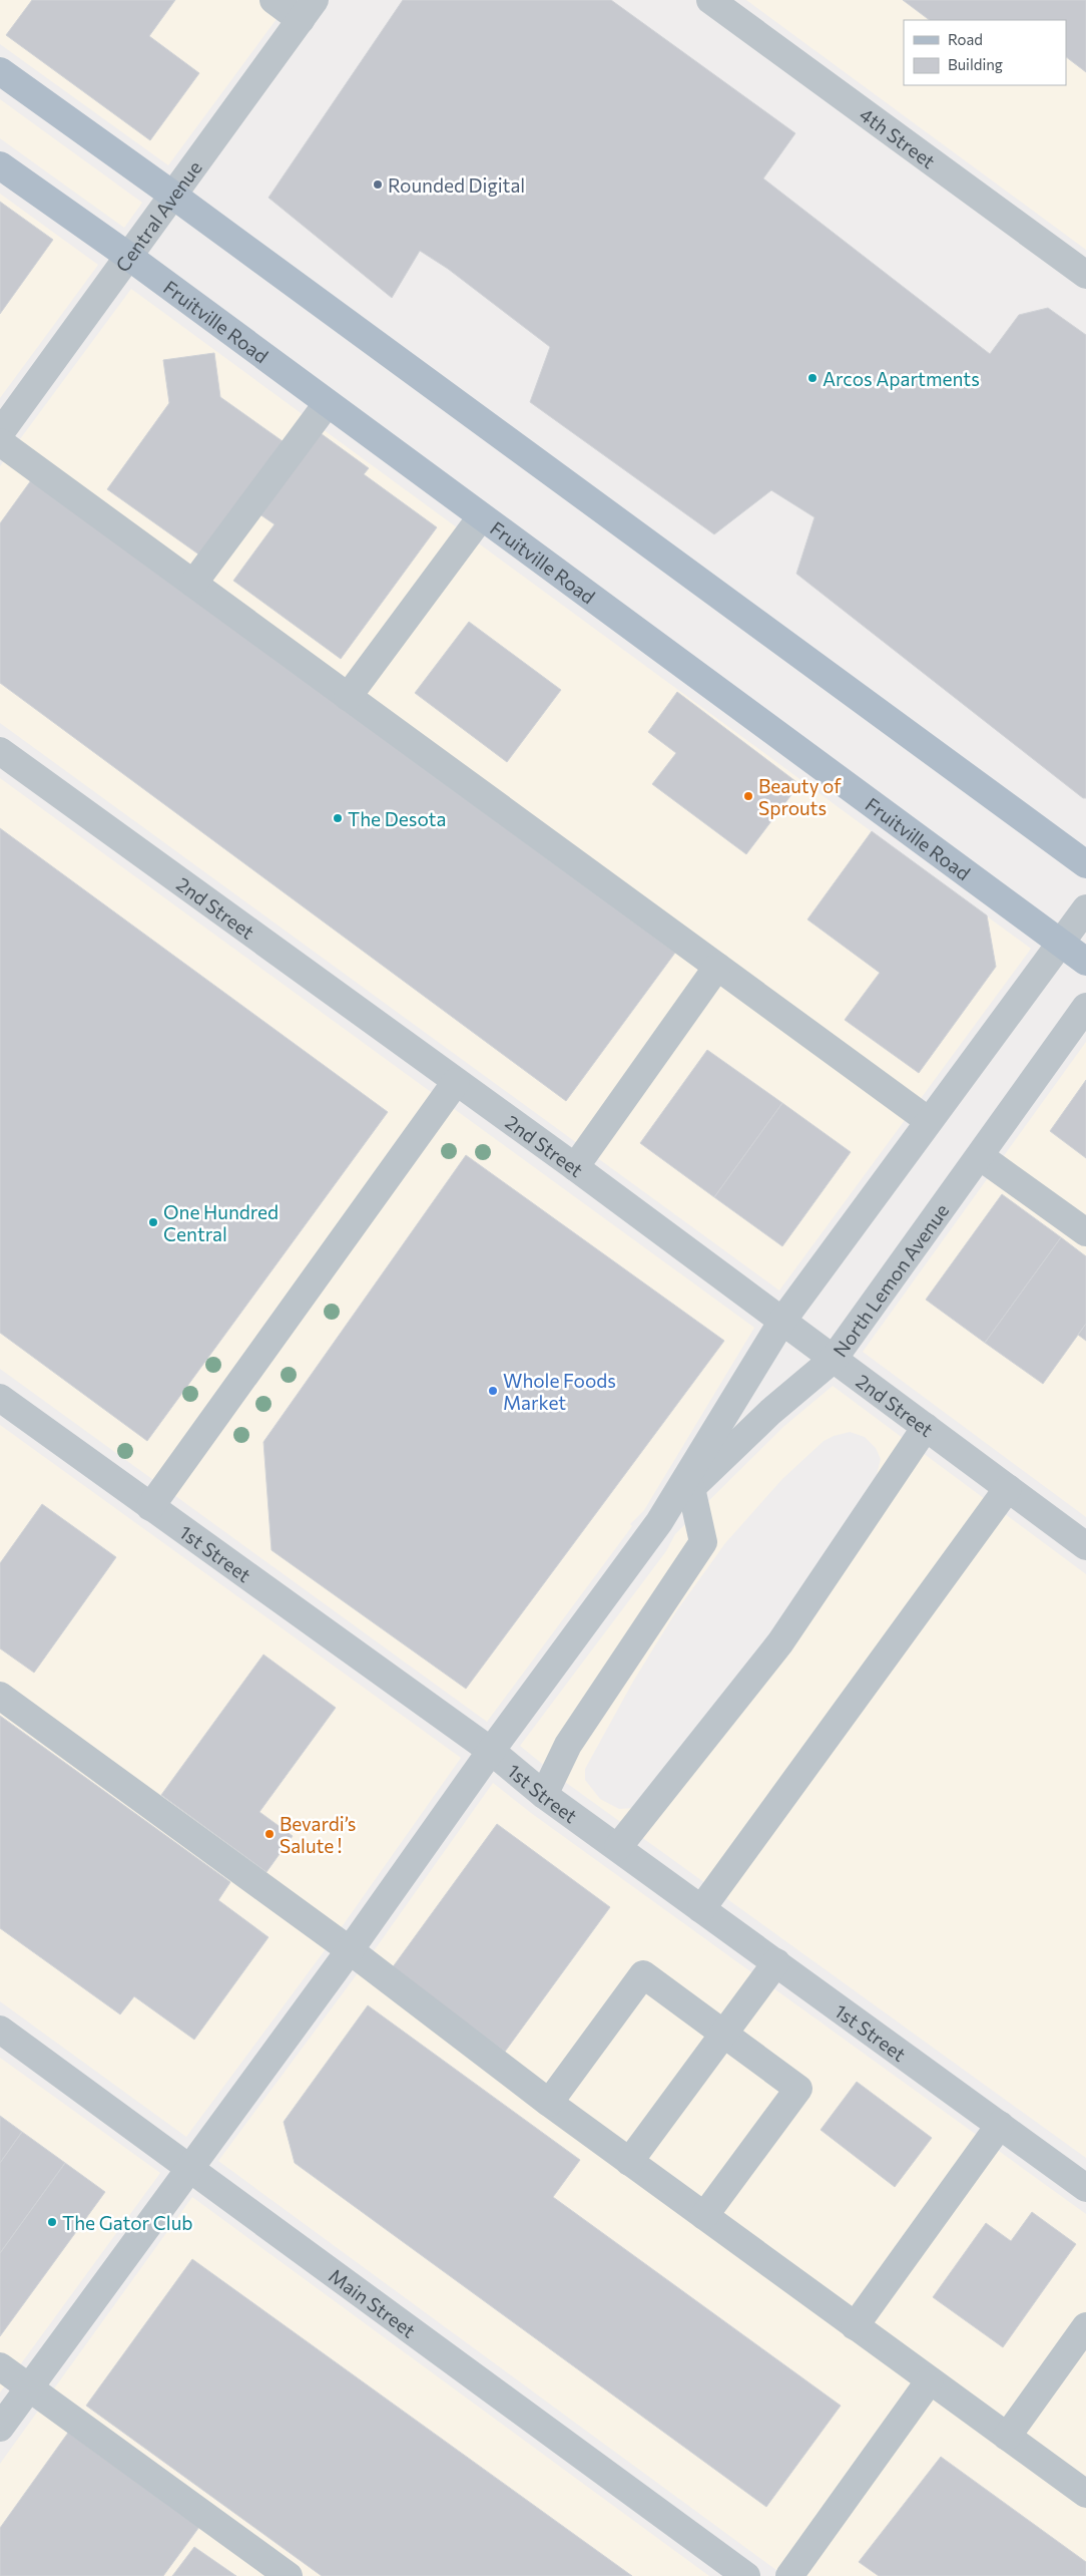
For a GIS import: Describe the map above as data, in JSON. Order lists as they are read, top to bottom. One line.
{"streets":{"main road":["Fruitville Road"],"street":["4th Street","Central Avenue","2nd Street","North Lemon Avenue","1st Street","Main Street"]},"crossings":[["Central Avenue","Fruitville Road"],["2nd Street","North Lemon Avenue"]],"places":["Rounded Digital","Arcos Apartments","Beauty of Sprouts","The Desota","One Hundred Central","Whole Foods Market","Bevardi’s Salute !","The Gator Club"],"legend":["Road","Building"]}
